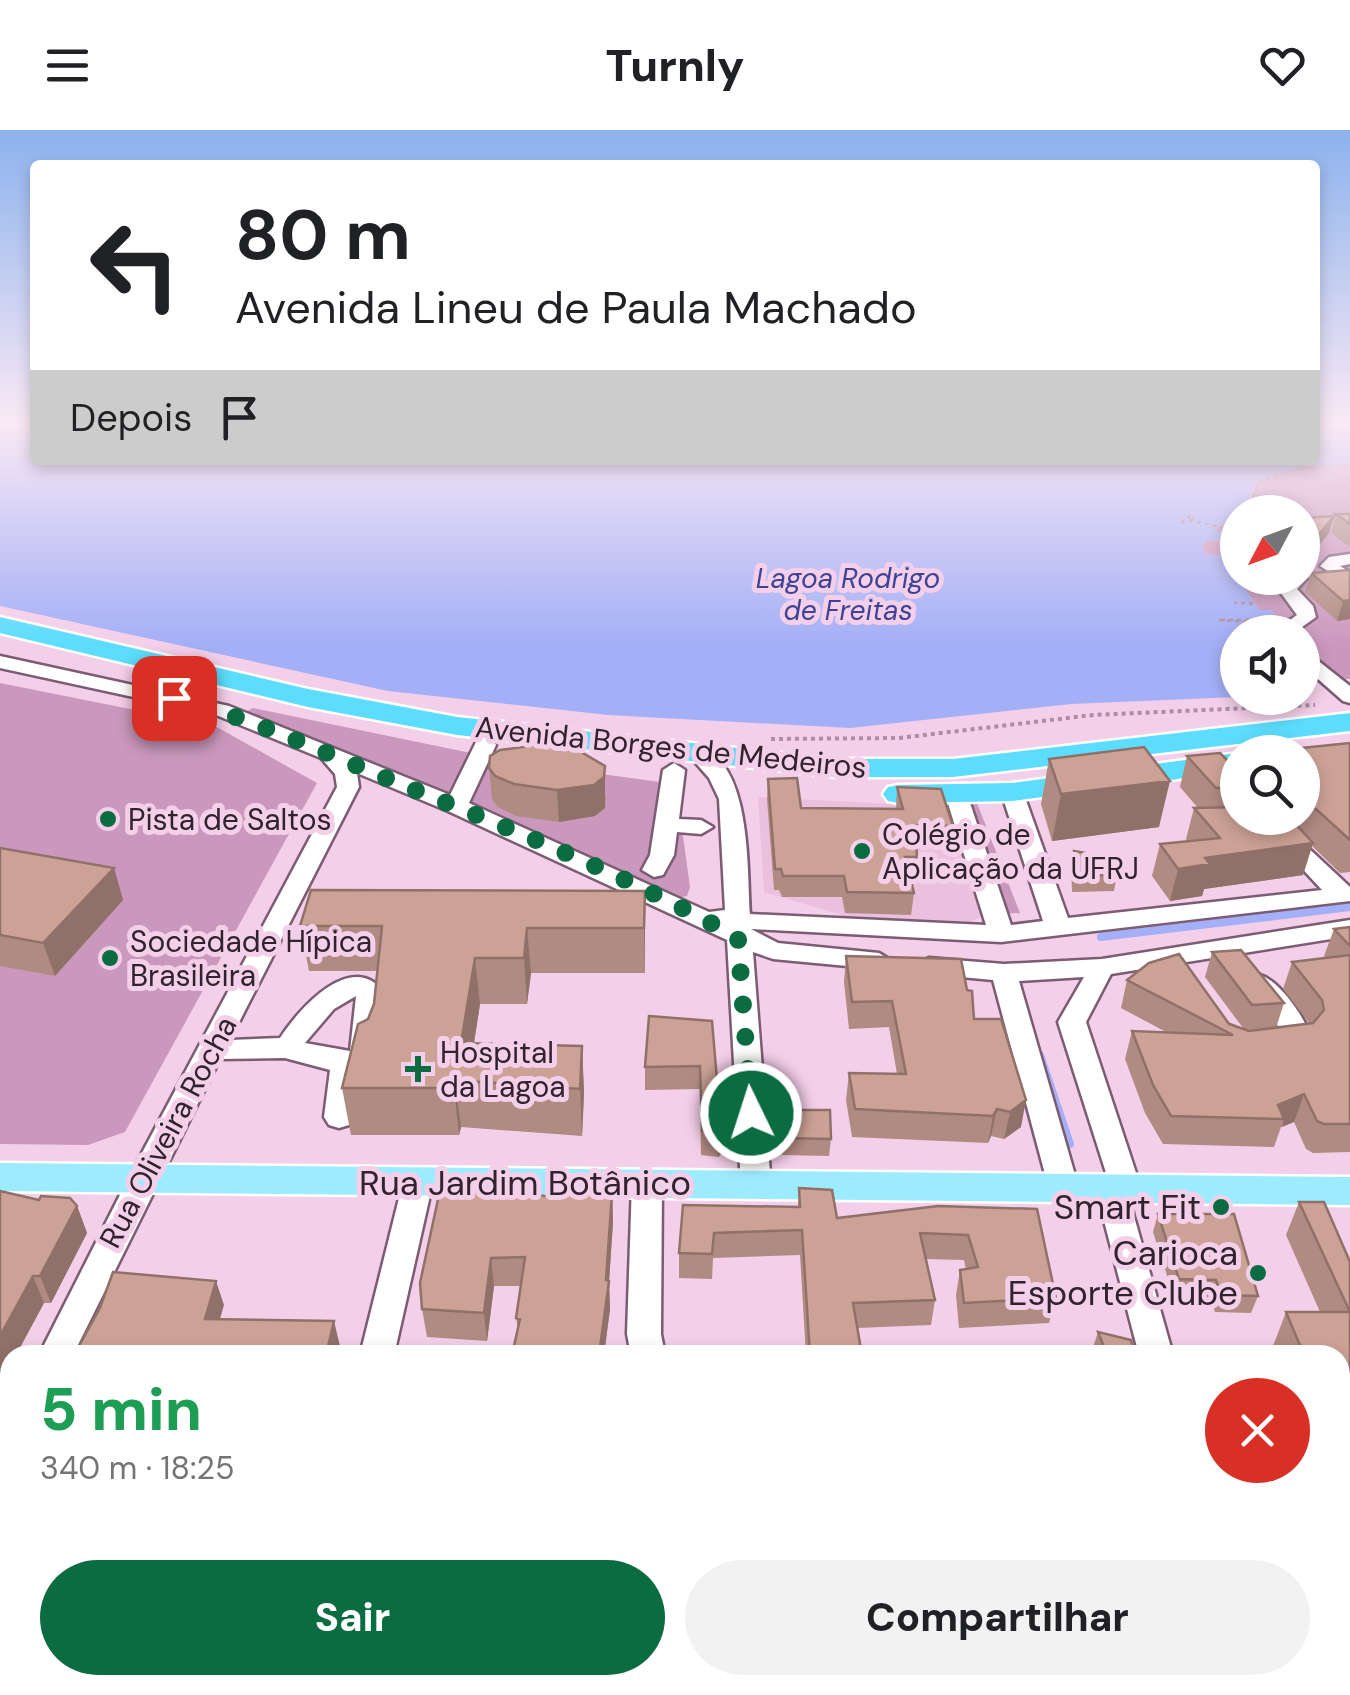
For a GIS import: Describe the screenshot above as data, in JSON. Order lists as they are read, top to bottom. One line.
{"streets":{"highway":["Avenida Borges de Medeiros"],"main road":["Rua Jardim Botânico"],"street":["Rua Oliveira Rocha"]},"crossings":[["Rua Oliveira Rocha","Rua Jardim Botânico"]],"water":["Lagoa Rodrigo de Freitas"],"places":{"other":["Pista de Saltos","Colégio de Aplicação da UFRJ","Sociedade Hípica Brasileira","Smart Fit","Carioca Esporte Clube"],"health":["Hospital da Lagoa"]},"north":"bottom left","page":{"header":"Turnly","turn":["80 m","Avenida Lineu de Paula Machado"],"then":"Depois","heading":["5 min","340 m · 18:25"],"buttons":["Sair","Compartilhar"]}}
